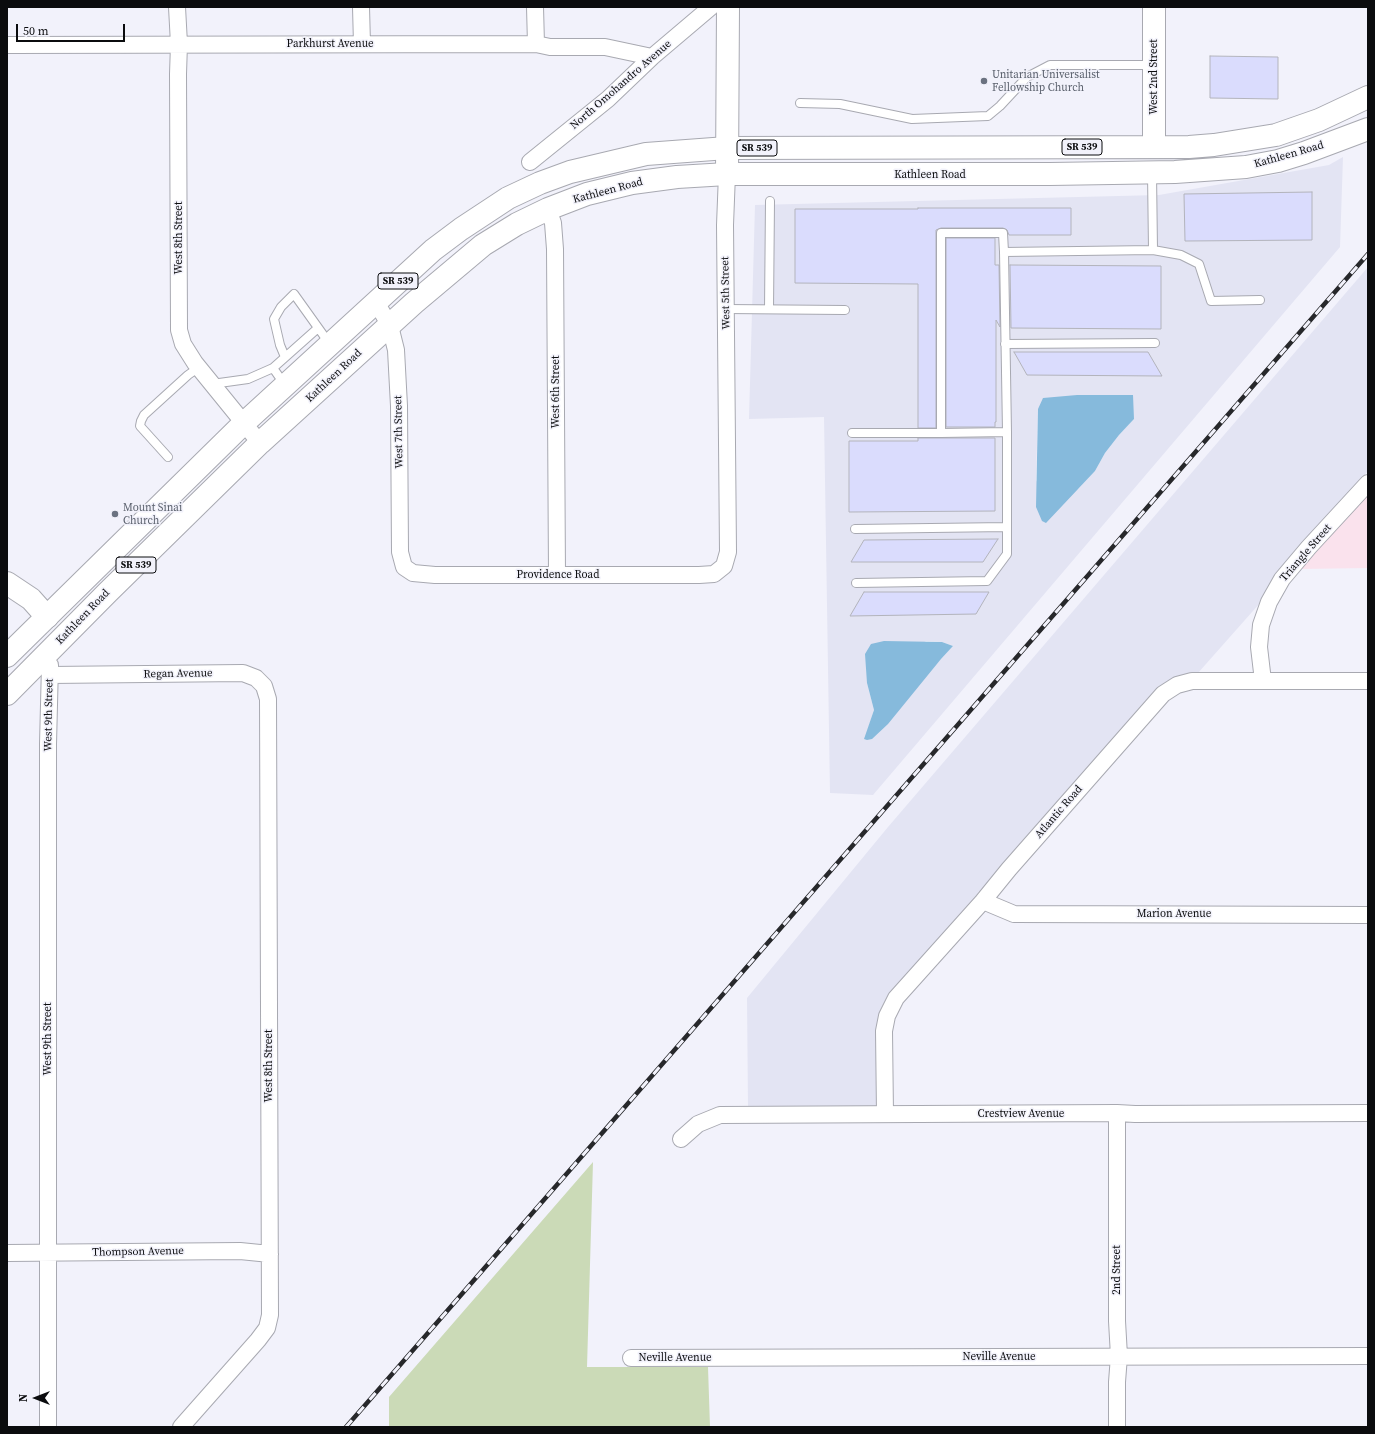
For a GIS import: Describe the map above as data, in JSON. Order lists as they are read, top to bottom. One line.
{"streets":{"main road":["West 2nd Street","SR 539","Kathleen Road","West 5th Street"],"street":["Parkhurst Avenue","North Omohandro Avenue","West 8th Street","West 6th Street","West 7th Street","Triangle Street","Providence Road","Regan Avenue","West 9th Street","Atlantic Road","Marion Avenue","Crestview Avenue","Thompson Avenue","2nd Street","Neville Avenue"]},"crossings":[["Parkhurst Avenue","North Omohandro Avenue"],["Parkhurst Avenue","West 8th Street"],["West 2nd Street","Kathleen Road"],["Kathleen Road","West 8th Street"],["Kathleen Road","West 5th Street"],["Kathleen Road","West 6th Street"],["Kathleen Road","West 7th Street"],["Kathleen Road","West 9th Street"],["West 8th Street","Regan Avenue"],["West 8th Street","Thompson Avenue"],["West 5th Street","Providence Road"],["West 6th Street","Providence Road"],["West 7th Street","Providence Road"],["Triangle Street","Atlantic Road"],["Regan Avenue","West 9th Street"],["West 9th Street","Thompson Avenue"],["Atlantic Road","Marion Avenue"],["Atlantic Road","Crestview Avenue"],["Crestview Avenue","2nd Street"],["2nd Street","Neville Avenue"]],"places":["Unitarian Universalist Fellowship Church","Mount Sinai Church"],"scale_bar":"50 m","north":"left"}
